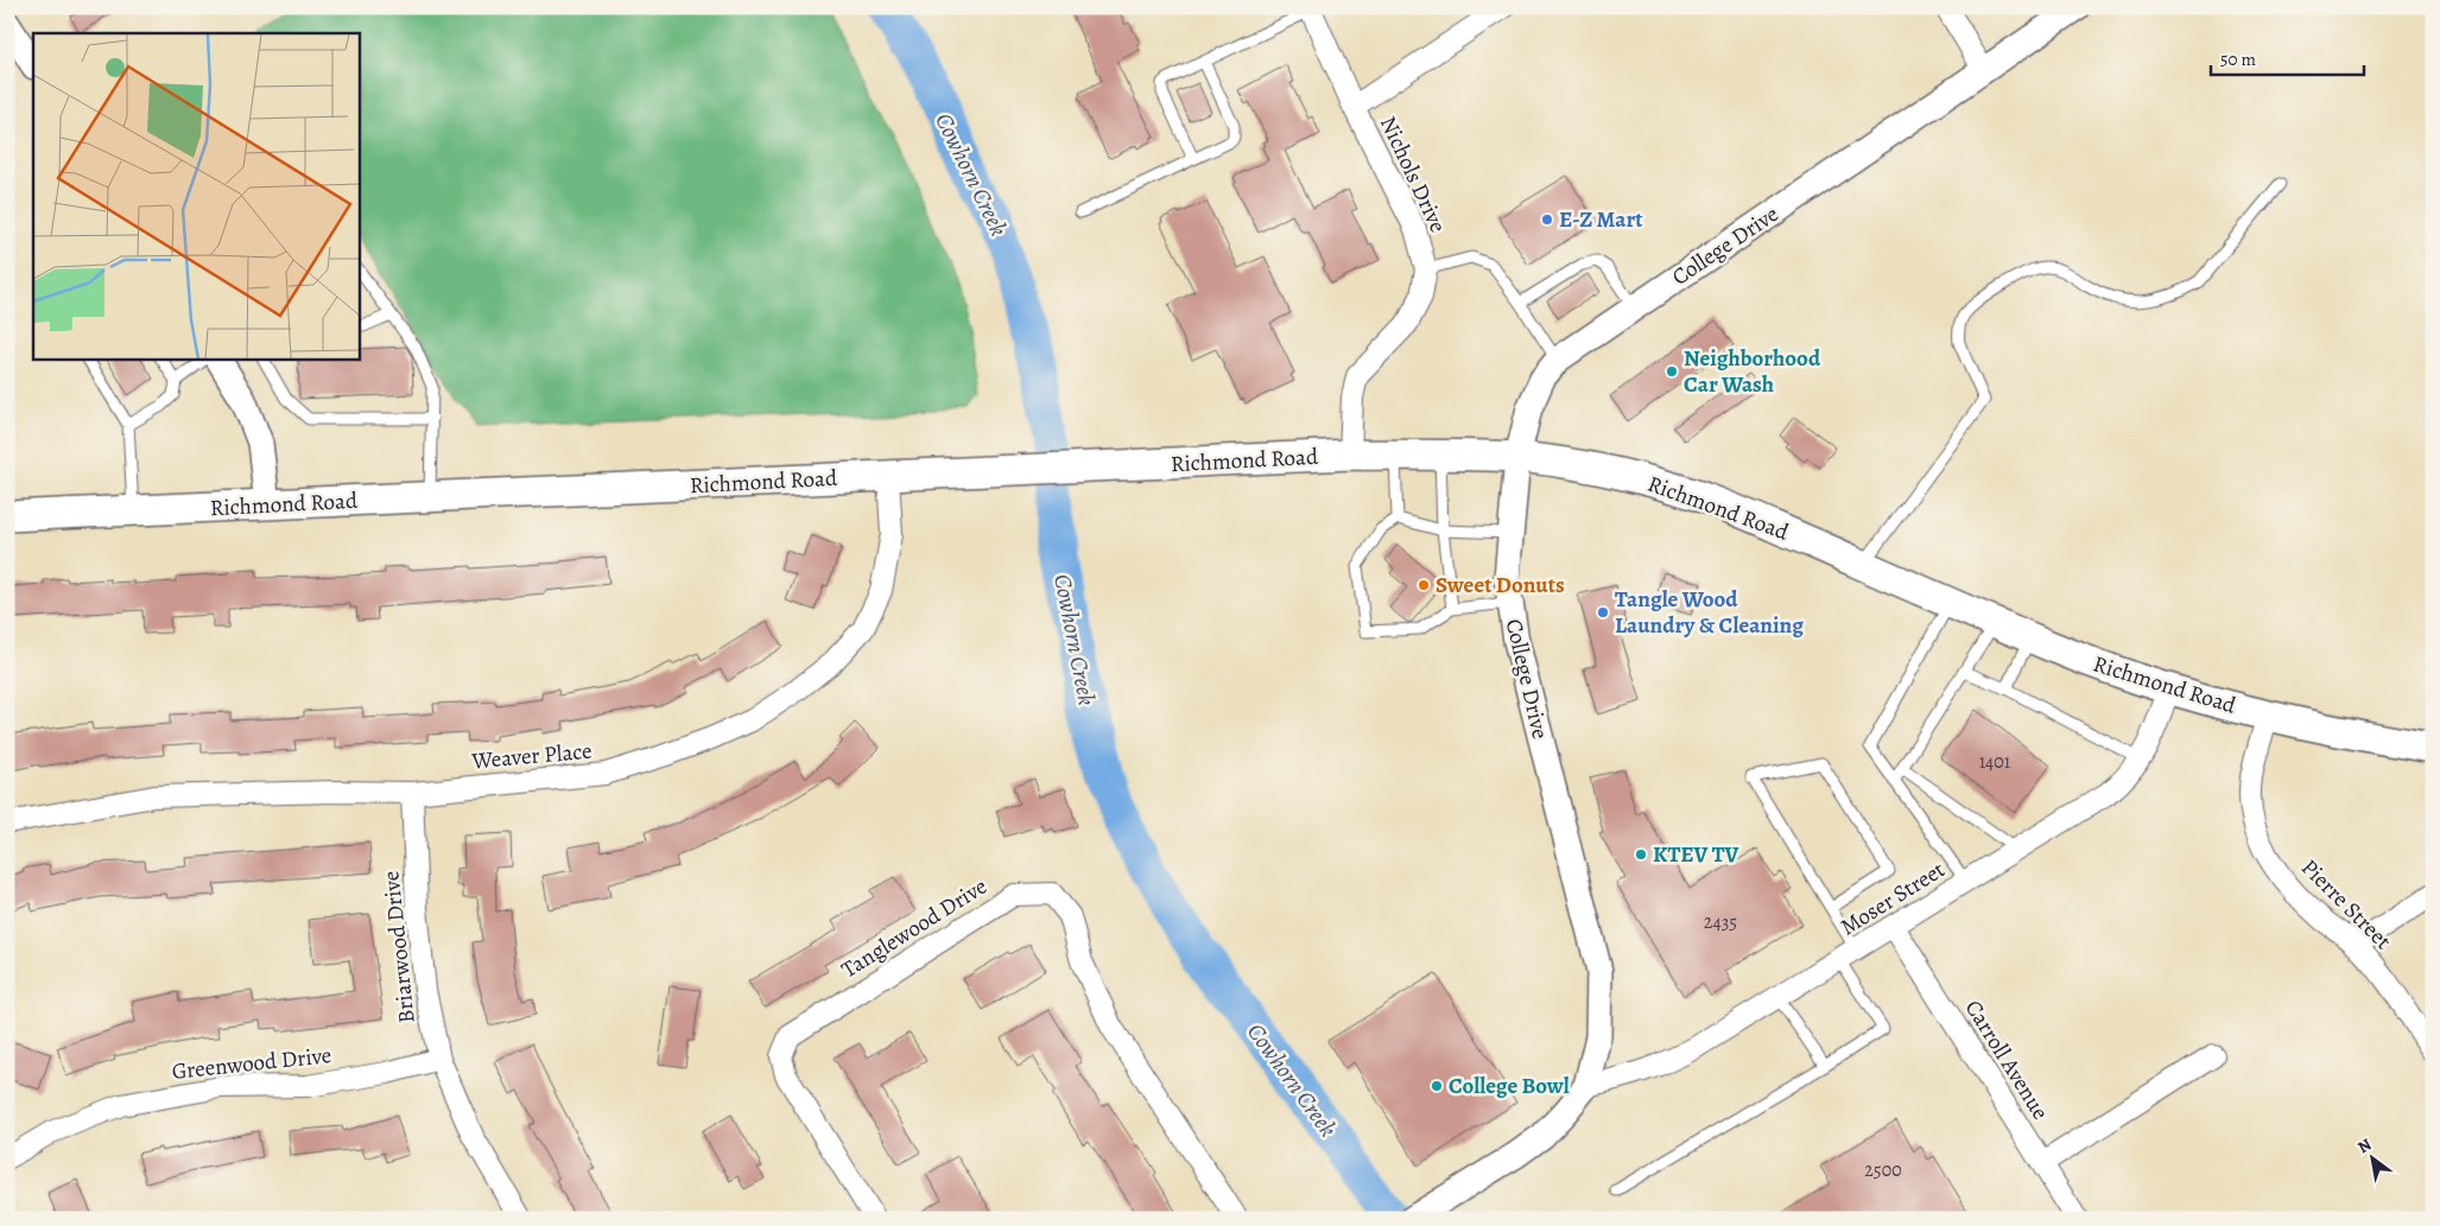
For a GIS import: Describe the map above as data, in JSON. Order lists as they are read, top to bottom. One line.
{"streets":{"main road":["Richmond Road"],"street":["Nichols Drive","College Drive","Weaver Place","Moser Street","Pierre Street","Tanglewood Drive","Briarwood Drive","Carroll Avenue","Greenwood Drive"]},"crossings":[["Nichols Drive","Richmond Road"],["College Drive","Richmond Road"],["College Drive","Moser Street"],["Richmond Road","Weaver Place"],["Richmond Road","Moser Street"],["Richmond Road","Pierre Street"],["Weaver Place","Briarwood Drive"],["Moser Street","Carroll Avenue"],["Briarwood Drive","Greenwood Drive"]],"water":["Cowhorn Creek"],"places":["E-Z Mart","Neighborhood Car Wash","Sweet Donuts","Tangle Wood Laundry & Cleaning","KTEV TV","College Bowl"],"house_numbers":["1401","2435","2500"],"scale_bar":"50 m","north":"top left"}
